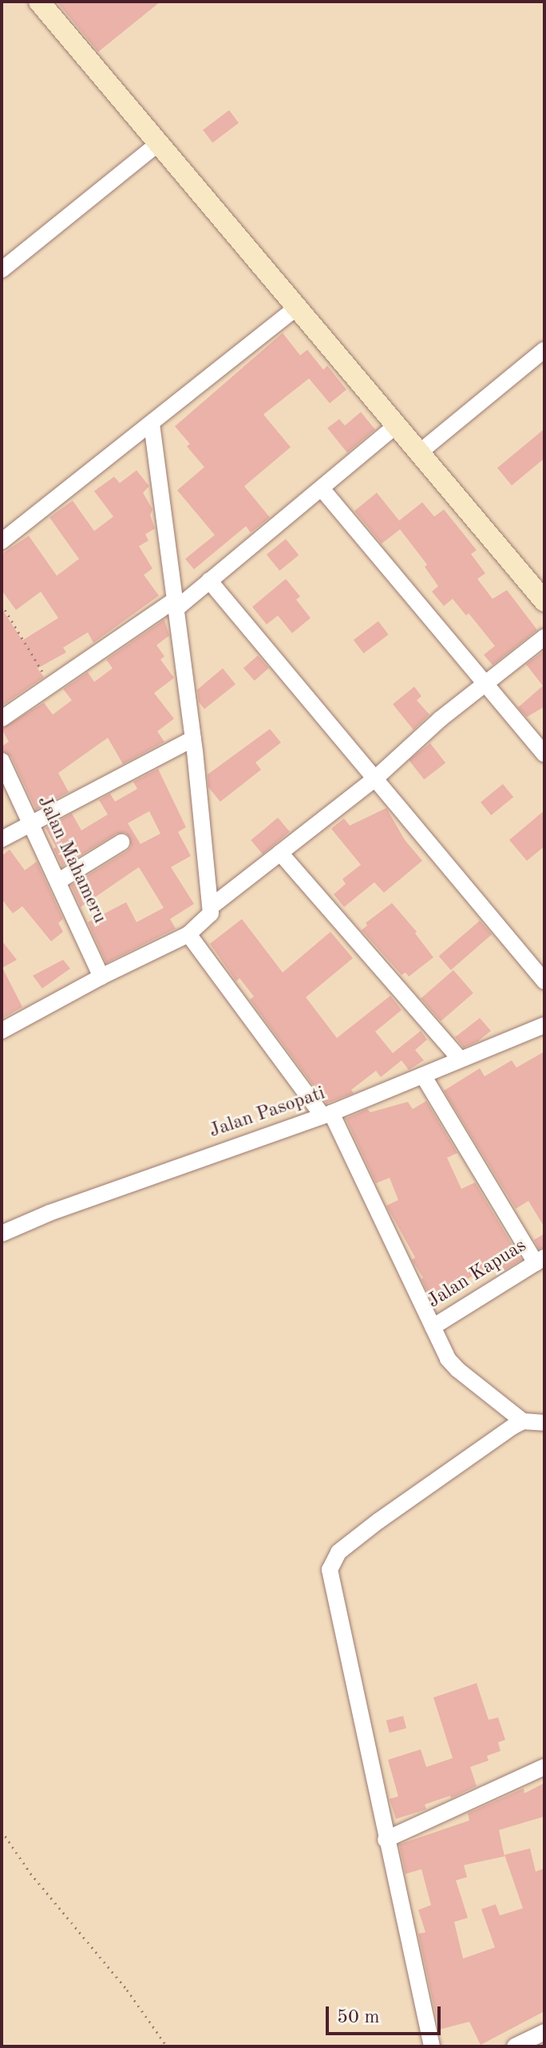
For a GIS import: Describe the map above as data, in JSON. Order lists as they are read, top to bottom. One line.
{"streets":{"street":["Jalan Mahameru","Jalan Pasopati","Jalan Kapuas"]},"scale_bar":"50 m"}
